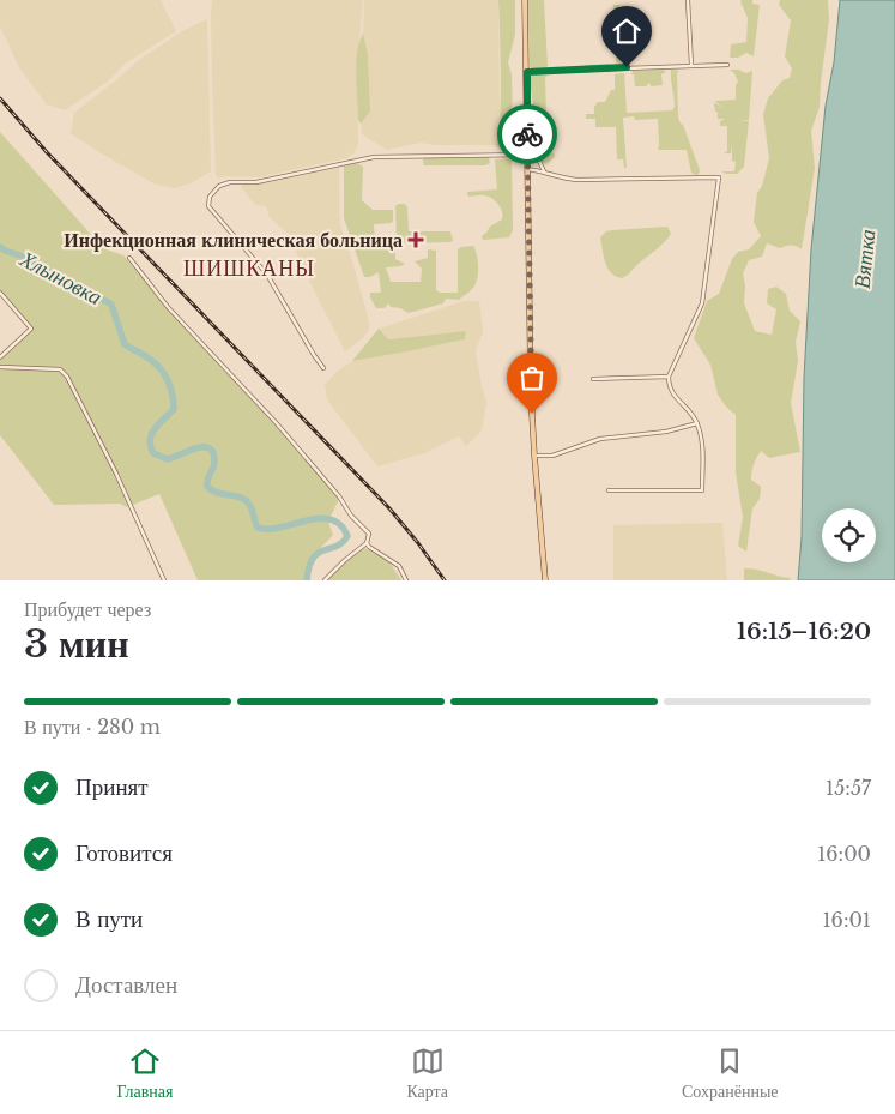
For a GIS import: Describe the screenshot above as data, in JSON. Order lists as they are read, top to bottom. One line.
{"districts":["ШИШКАНЫ"],"water":["Вятка","Хлыновка"],"places":{"health":["Инфекционная клиническая больница"]},"page":{"heading":["3 мин","Прибудет через","16:15–16:20"],"bar":"В пути · 280 m","list":[["Принят","15:57"],["Готовится","16:00"],["В пути","16:01"],"Доставлен"],"tabs":["Главная","Карта","Сохранённые"]}}
